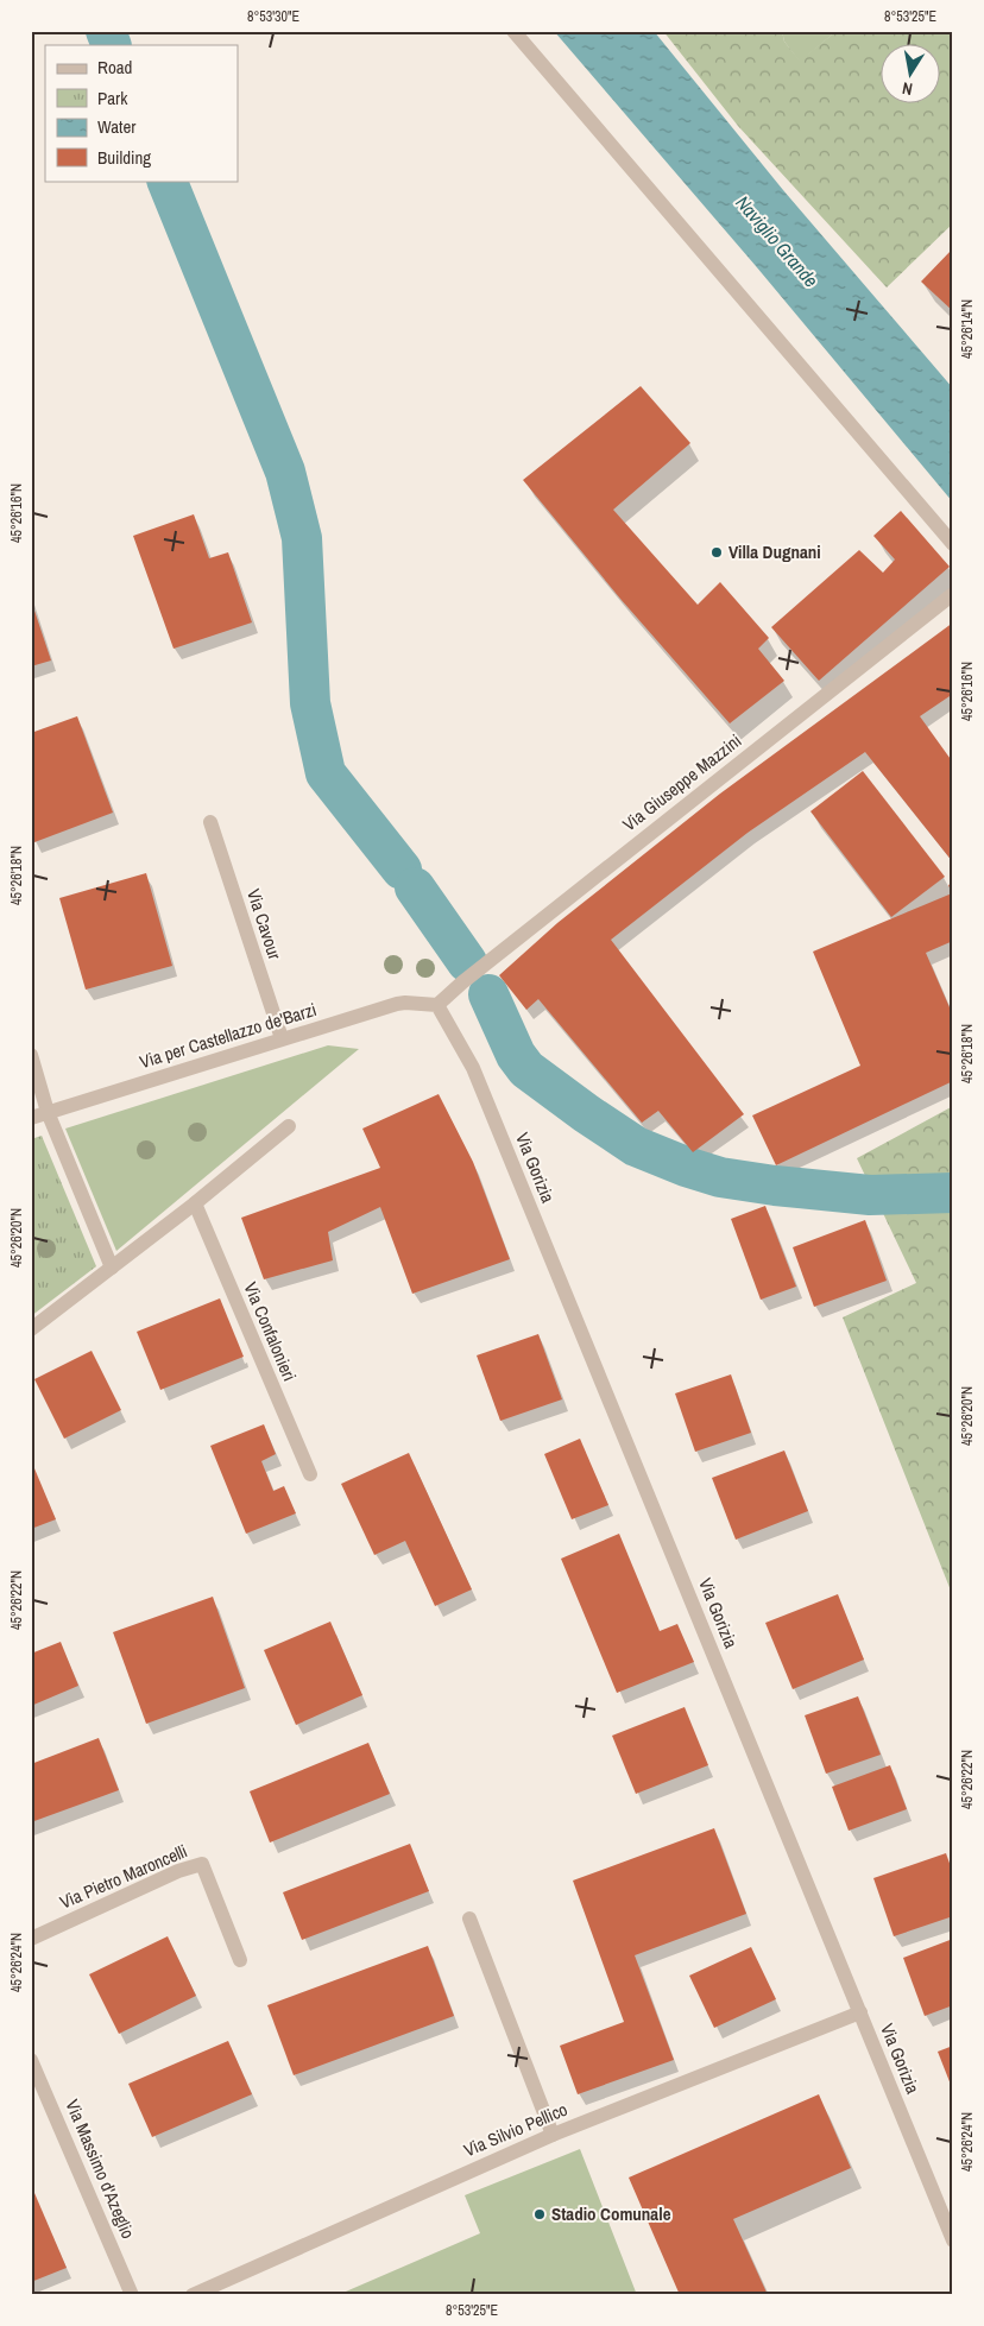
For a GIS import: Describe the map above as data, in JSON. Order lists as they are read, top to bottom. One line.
{"streets":{"street":["Via Giuseppe Mazzini","Via Cavour","Via per Castellazzo de'Barzi","Via Gorizia","Via Confalonieri","Via Pietro Maroncelli","Via Silvio Pellico","Via Massimo d'Azeglio"]},"crossings":[["Via Giuseppe Mazzini","Via per Castellazzo de'Barzi"],["Via Giuseppe Mazzini","Via Gorizia"],["Via Cavour","Via per Castellazzo de'Barzi"],["Via per Castellazzo de'Barzi","Via Gorizia"],["Via Gorizia","Via Silvio Pellico"]],"water":["Naviglio Grande"],"places":["Villa Dugnani","Stadio Comunale"],"legend":["Road","Park","Water","Building"],"north":"bottom","coordinates":["8°53'30\"E","8°53'25\"E","45°26'14\"N","45°26'16\"N","45°26'18\"N","45°26'20\"N","45°26'22\"N","45°26'24\"N"]}
